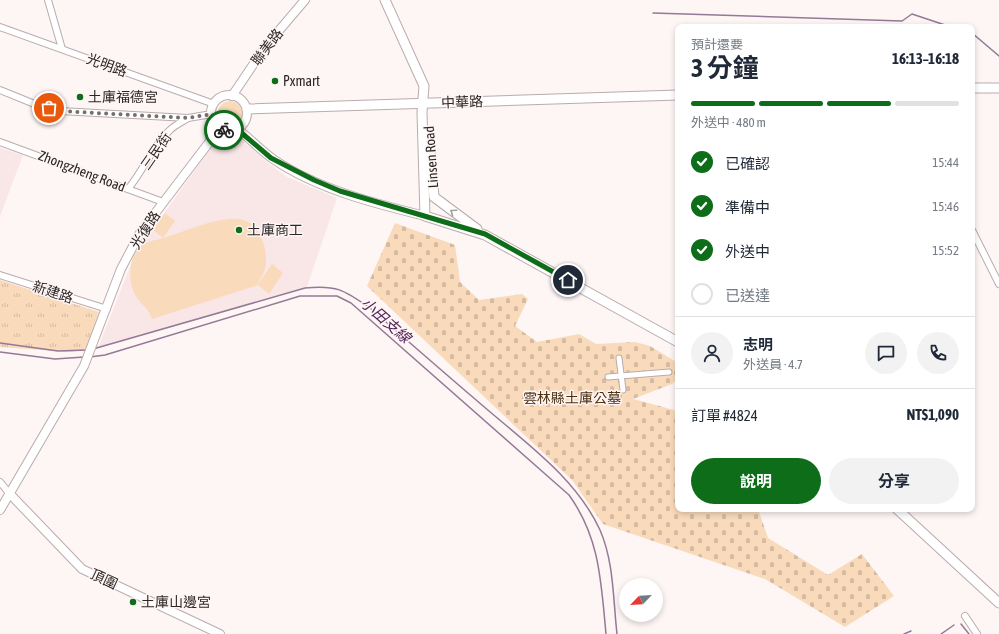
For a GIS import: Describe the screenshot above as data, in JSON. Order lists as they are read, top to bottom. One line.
{"streets":{"main road":["中華路","Linsen Road"],"street":["聯美路","光明路","三民街","Zhongzheng Road","光復路","新建路","頂圍"]},"crossings":[["聯美路","光明路"],["聯美路","中華路"],["聯美路","光復路"],["光明路","中華路"],["光明路","光復路"],["中華路","Linsen Road"],["中華路","光復路"],["三民街","Zhongzheng Road"],["Zhongzheng Road","光復路"],["光復路","新建路"],["光復路","頂圍"]],"water":["小田支線"],"parks":["雲林縣土庫公墓"],"places":["Pxmart","土庫福德宮","土庫商工","土庫山邊宮"],"north":"bottom left","page":{"heading":["3 分鐘","預計還要","16:13–16:18"],"panel":["志明","外送員 · 4.7","訂單 #4824","NT$1,090"],"bar":"外送中 · 480 m","list":[["已確認","15:44"],["準備中","15:46"],["外送中","15:52"],"已送達"],"buttons":["說明","分享"]}}
